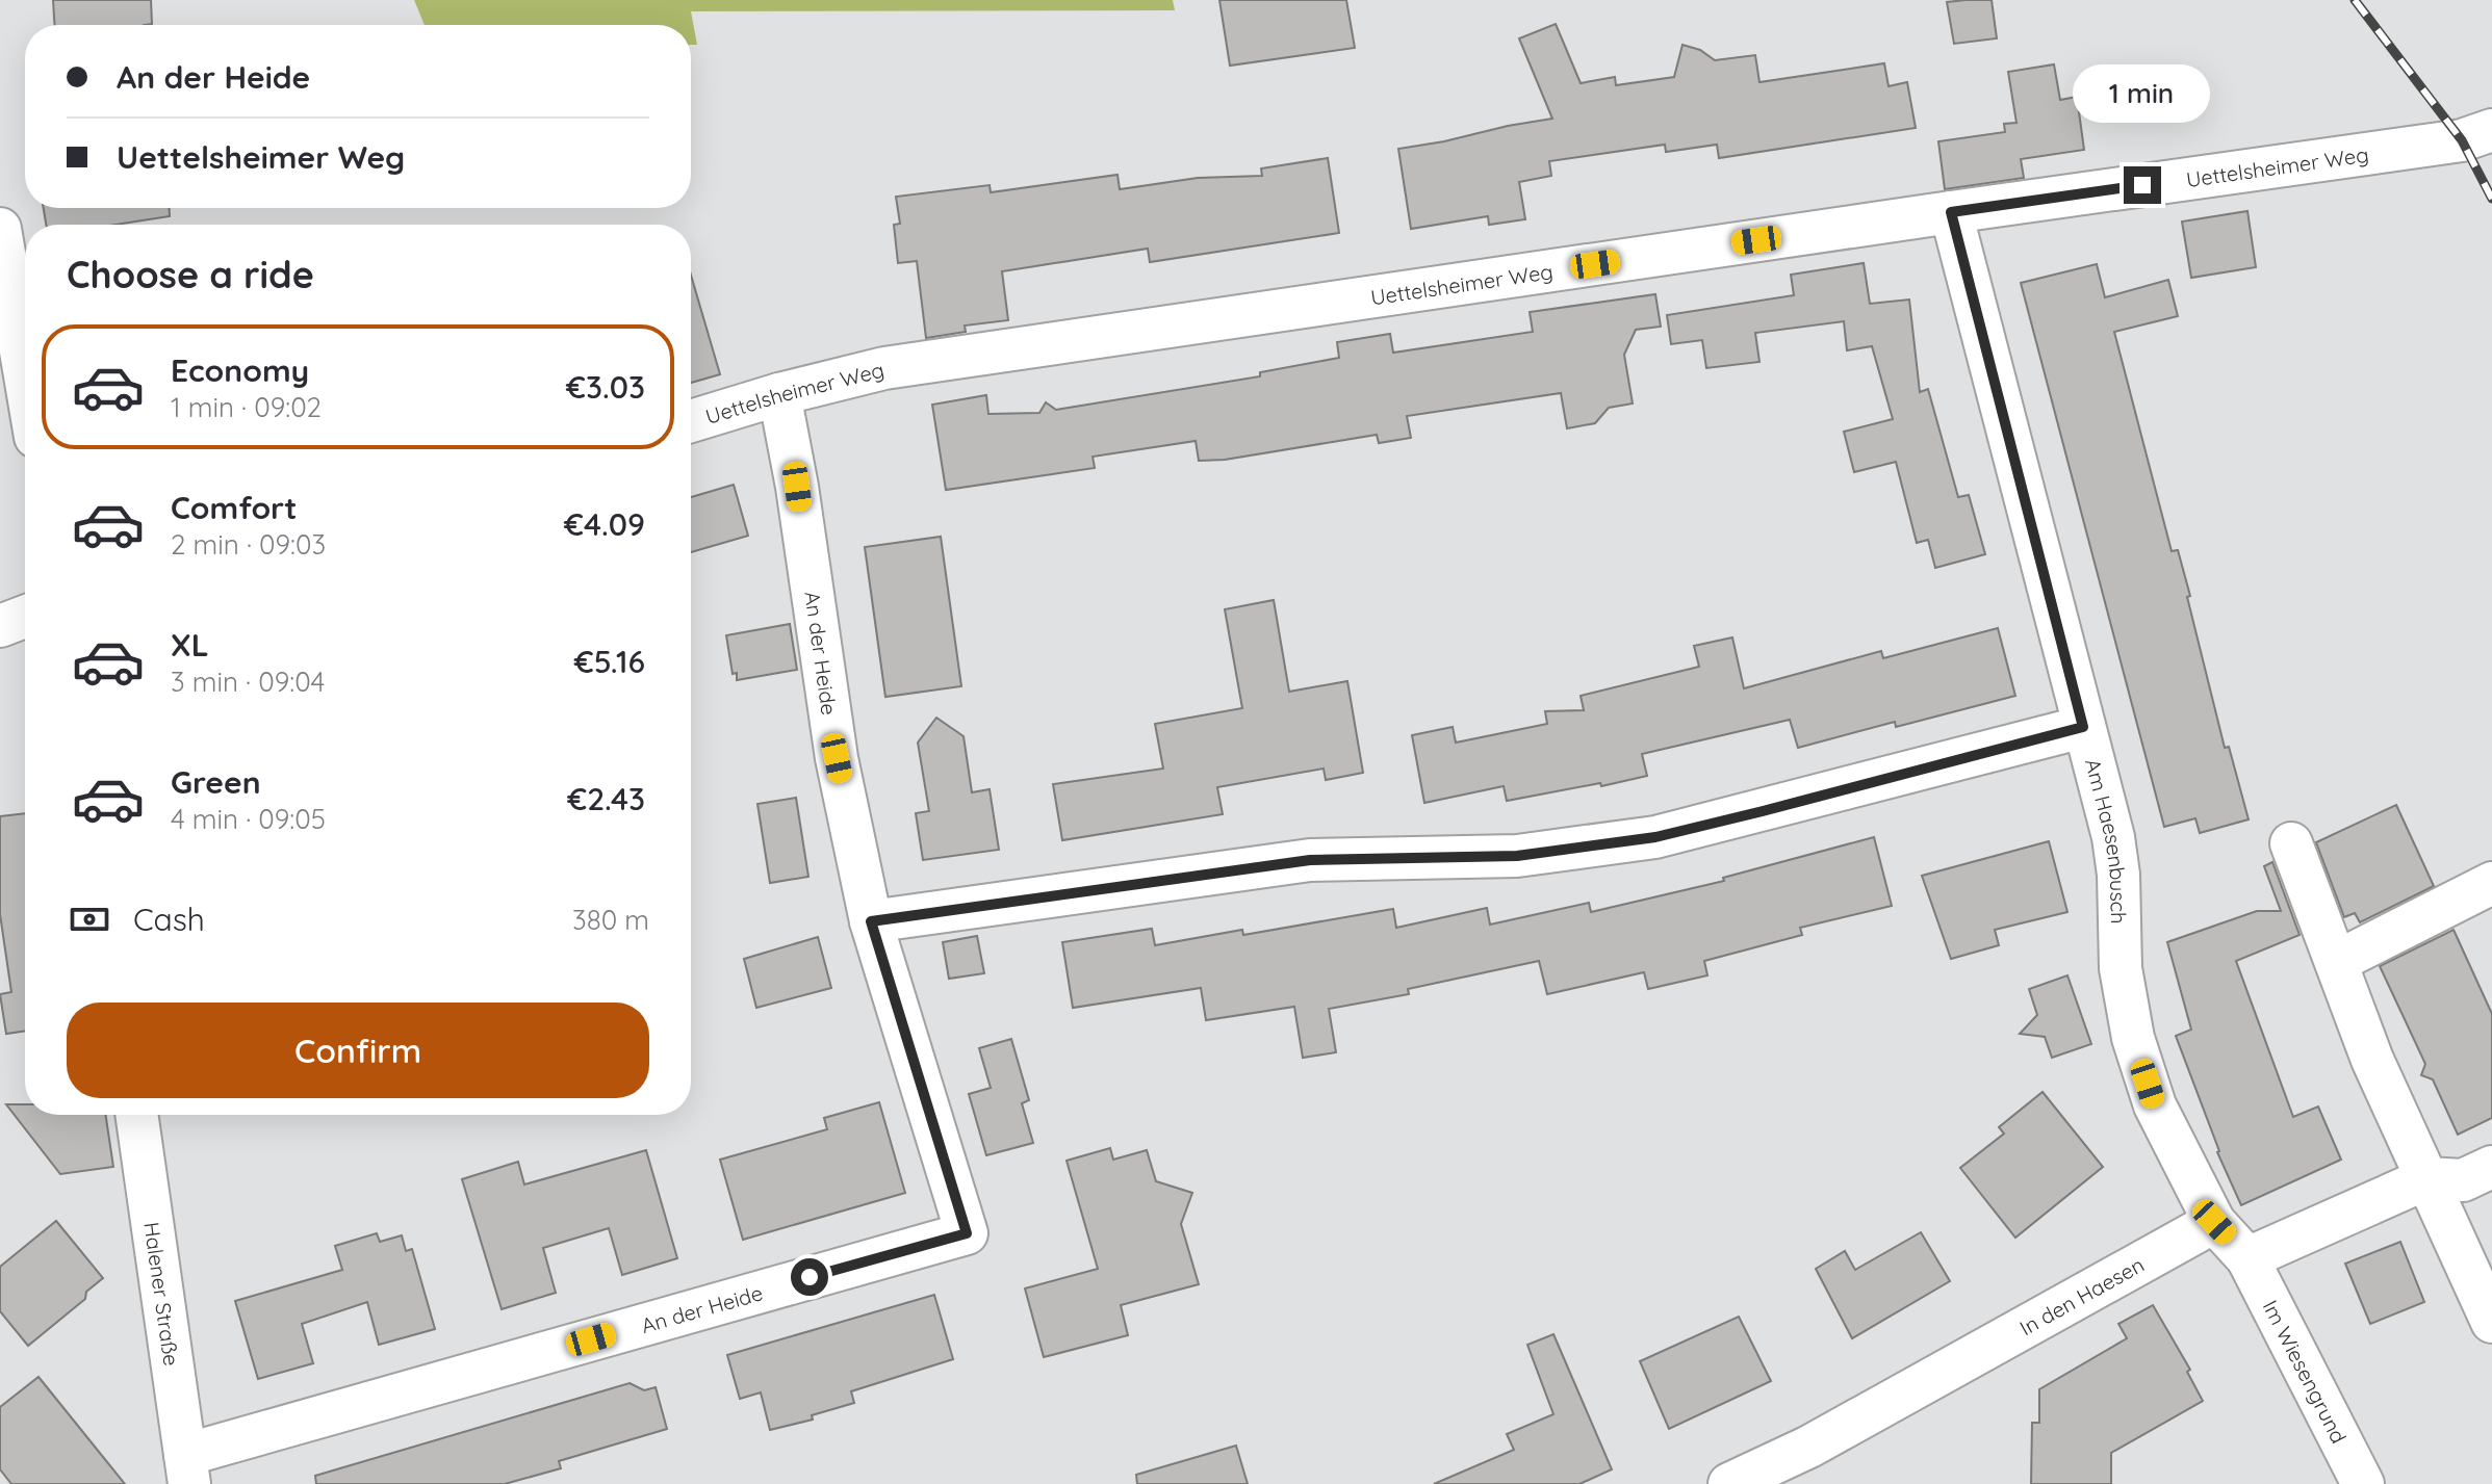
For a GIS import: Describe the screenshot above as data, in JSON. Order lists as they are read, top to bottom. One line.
{"streets":{"street":["Uettelsheimer Weg","An der Heide","Am Haesenbusch","Halener Straße","In den Haesen","Im Wiesengrund"]},"crossings":[["Uettelsheimer Weg","An der Heide"],["Uettelsheimer Weg","Am Haesenbusch"],["An der Heide","Halener Straße"],["Am Haesenbusch","In den Haesen"]],"page":{"banner":["An der Heide","Uettelsheimer Weg"],"bubble":"1 min","heading":"Choose a ride","list":[{"name":"Economy","note":"1 min · 09:02","value":"€3.03"},{"name":"Comfort","note":"2 min · 09:03","value":"€4.09"},{"name":"XL","note":"3 min · 09:04","value":"€5.16"},{"name":"Green","note":"4 min · 09:05","value":"€2.43"}],"pay":["Cash","380 m"],"buttons":"Confirm"}}
